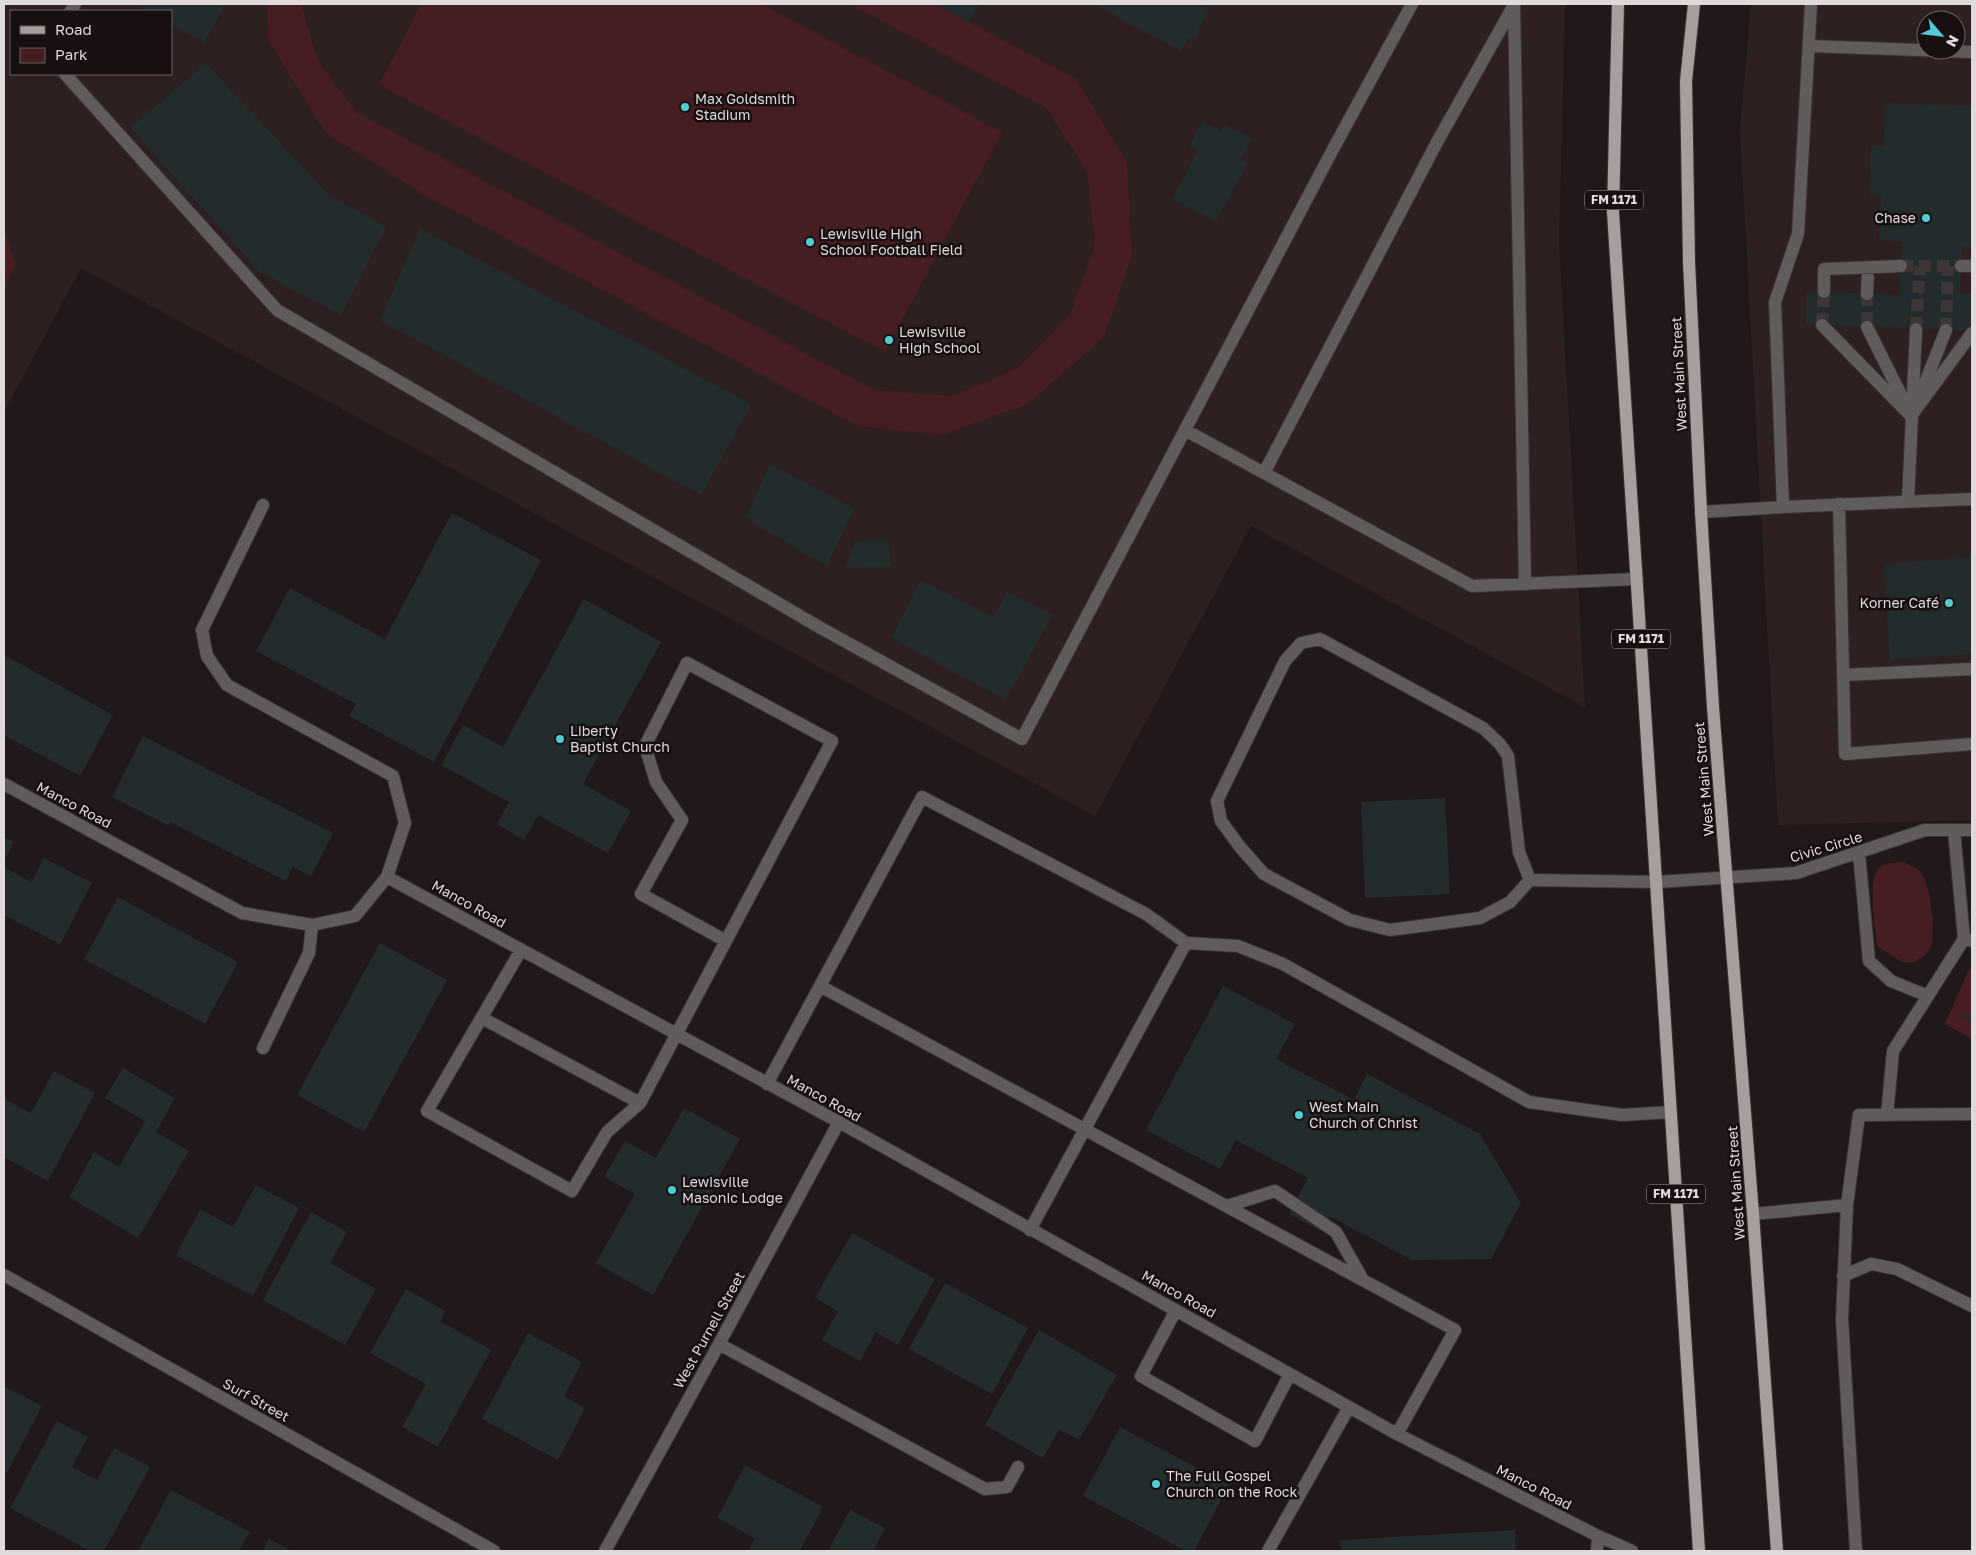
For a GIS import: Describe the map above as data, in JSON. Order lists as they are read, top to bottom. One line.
{"streets":{"main road":["FM 1171","West Main Street"],"street":["Manco Road","Civic Circle","West Purnell Street","Surf Street"]},"crossings":[["FM 1171","Civic Circle"],["West Main Street","Civic Circle"],["Manco Road","West Purnell Street"]],"places":["Max Goldsmith Stadium","Chase","Lewisville High School Football Field","Lewisville High School","Korner Café","Liberty Baptist Church","West Main Church of Christ","Lewisville Masonic Lodge","The Full Gospel Church on the Rock"],"legend":["Road","Park"],"north":"bottom right"}
